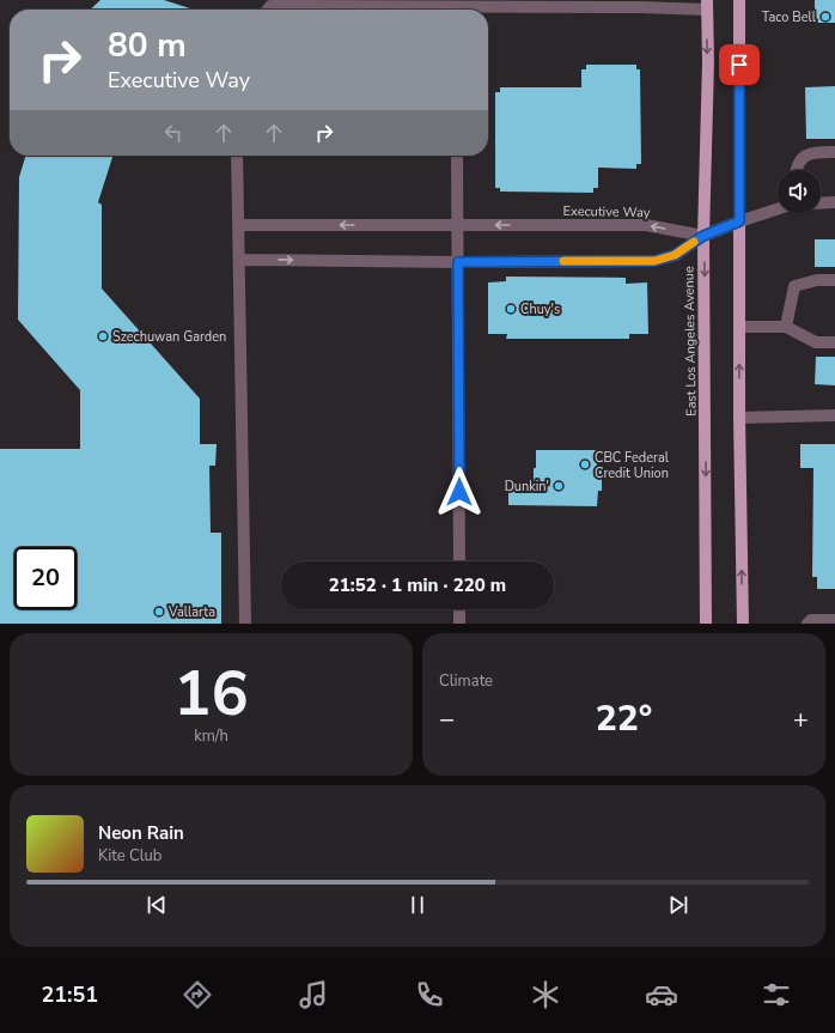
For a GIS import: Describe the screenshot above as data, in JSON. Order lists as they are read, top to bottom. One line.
{"streets":{"main road":["East Los Angeles Avenue"],"lane":["Executive Way"]},"crossings":[["Executive Way","East Los Angeles Avenue"]],"places":["Taco Bell","Chuy's","Szechuwan Garden","CBC Federal Credit Union","Dunkin'","Vallarta"],"page":{"turn":["80 m","Executive Way"],"limit":"20","trip":"21:52 · 1 min · 220 m","tile":[["16","km/h"],"Climate"],"heat":["−","22°","+"],"song":["Neon Rain","Kite Club"],"tabs":"21:51"}}
